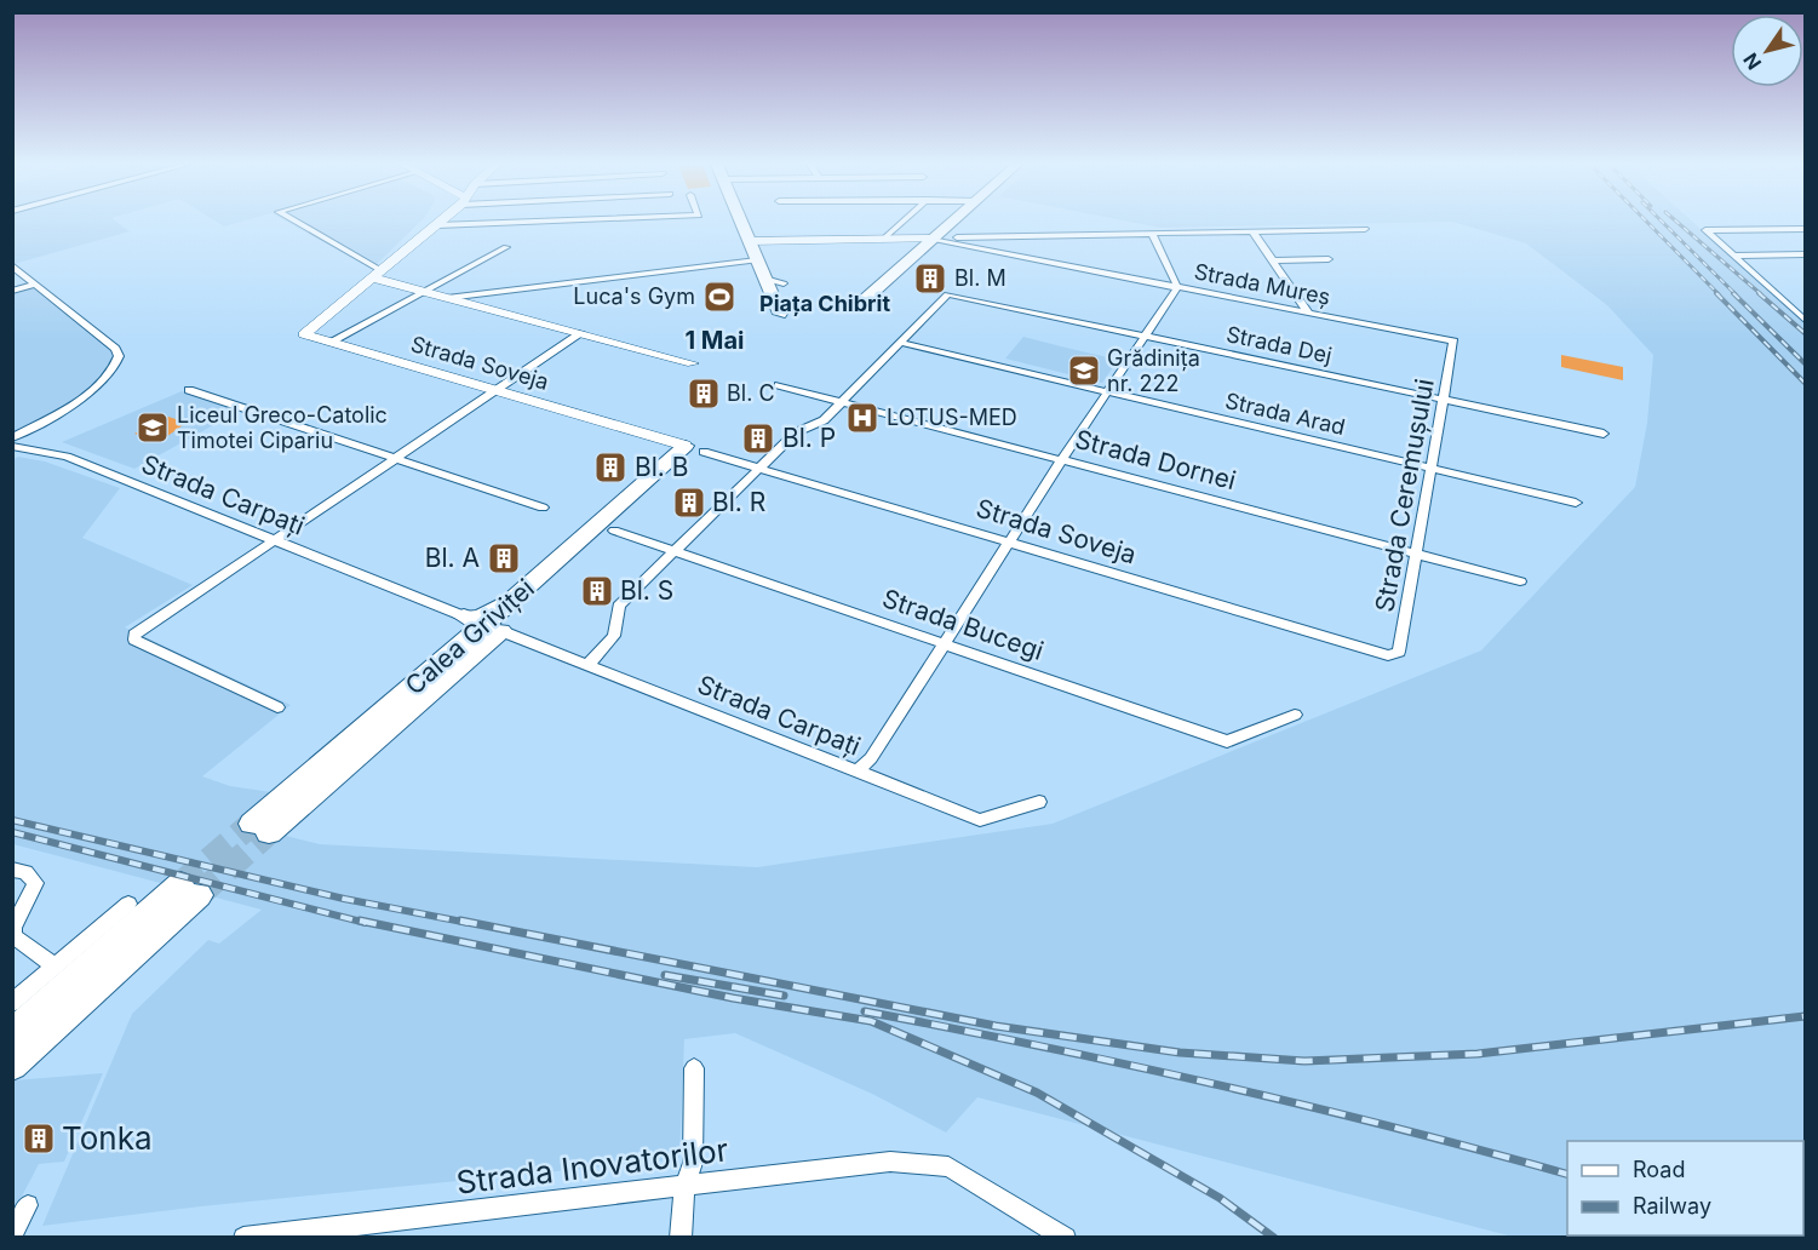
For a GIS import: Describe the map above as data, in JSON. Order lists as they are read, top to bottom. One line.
{"streets":{"main road":["Calea Griviței"],"street":["Strada Mureș","Strada Dej","Strada Soveja","Strada Arad","Strada Dornei","Strada Carpați","Strada Ceremușului","Strada Bucegi","Strada Inovatorilor"]},"crossings":[["Strada Mureș","Strada Ceremușului"],["Strada Dej","Strada Arad"],["Strada Dej","Strada Ceremușului"],["Strada Soveja","Strada Ceremușului"],["Strada Soveja","Calea Griviței"],["Strada Arad","Strada Ceremușului"],["Strada Dornei","Strada Ceremușului"],["Strada Carpați","Calea Griviței"]],"districts":["Piața Chibrit","1 Mai"],"places":{"building":["Bl. M","Bl. C","Bl. P","Bl. B","Bl. R","Bl. A","Bl. S","Tonka"],"sports":["Luca's Gym"],"school or university":["Grădinița nr. 222","Liceul Greco-Catolic Timotei Cipariu"],"hospital":["LOTUS-MED"]},"legend":["Road","Railway"],"north":"bottom left"}
